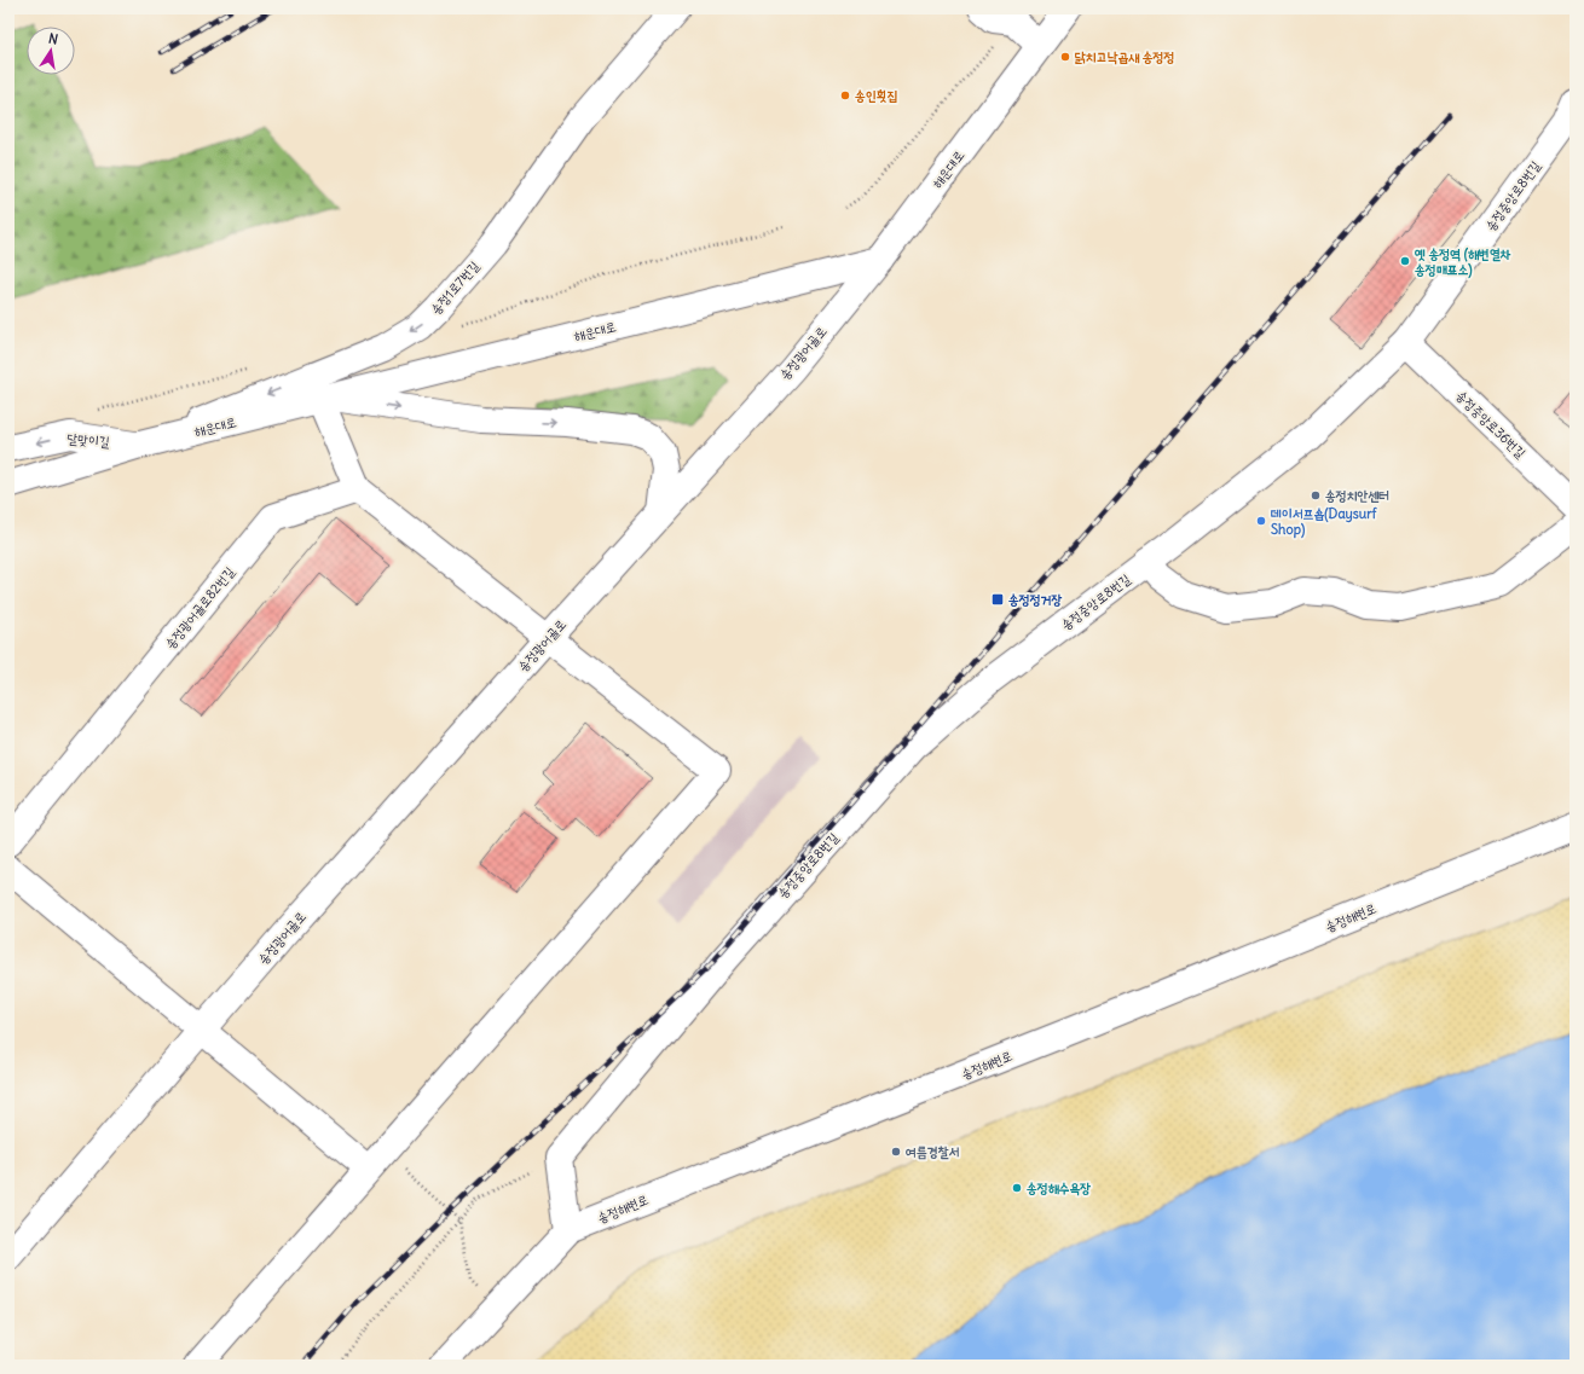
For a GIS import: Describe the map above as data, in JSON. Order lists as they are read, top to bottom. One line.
{"streets":{"street":["해운대로","송정중앙로8번길","송정1로7번길","송정광어골로","송정중앙로36번길","달맞이길","송정광어골로82번길","송정해변로"]},"crossings":[["해운대로","송정1로7번길"],["해운대로","송정광어골로"],["해운대로","달맞이길"],["송정중앙로8번길","송정중앙로36번길"],["송정1로7번길","달맞이길"]],"one_way":["송정1로7번길","달맞이길"],"places":{"other":["닭치고낙곱새 송정정","송인횟집","옛 송정역 (해변열차 송정매표소)","송정치안센터","데이서프숍(Daysurf Shop)","여름경찰서","송정해수욕장"],"transit":["송정정거장"]},"north":"top"}
